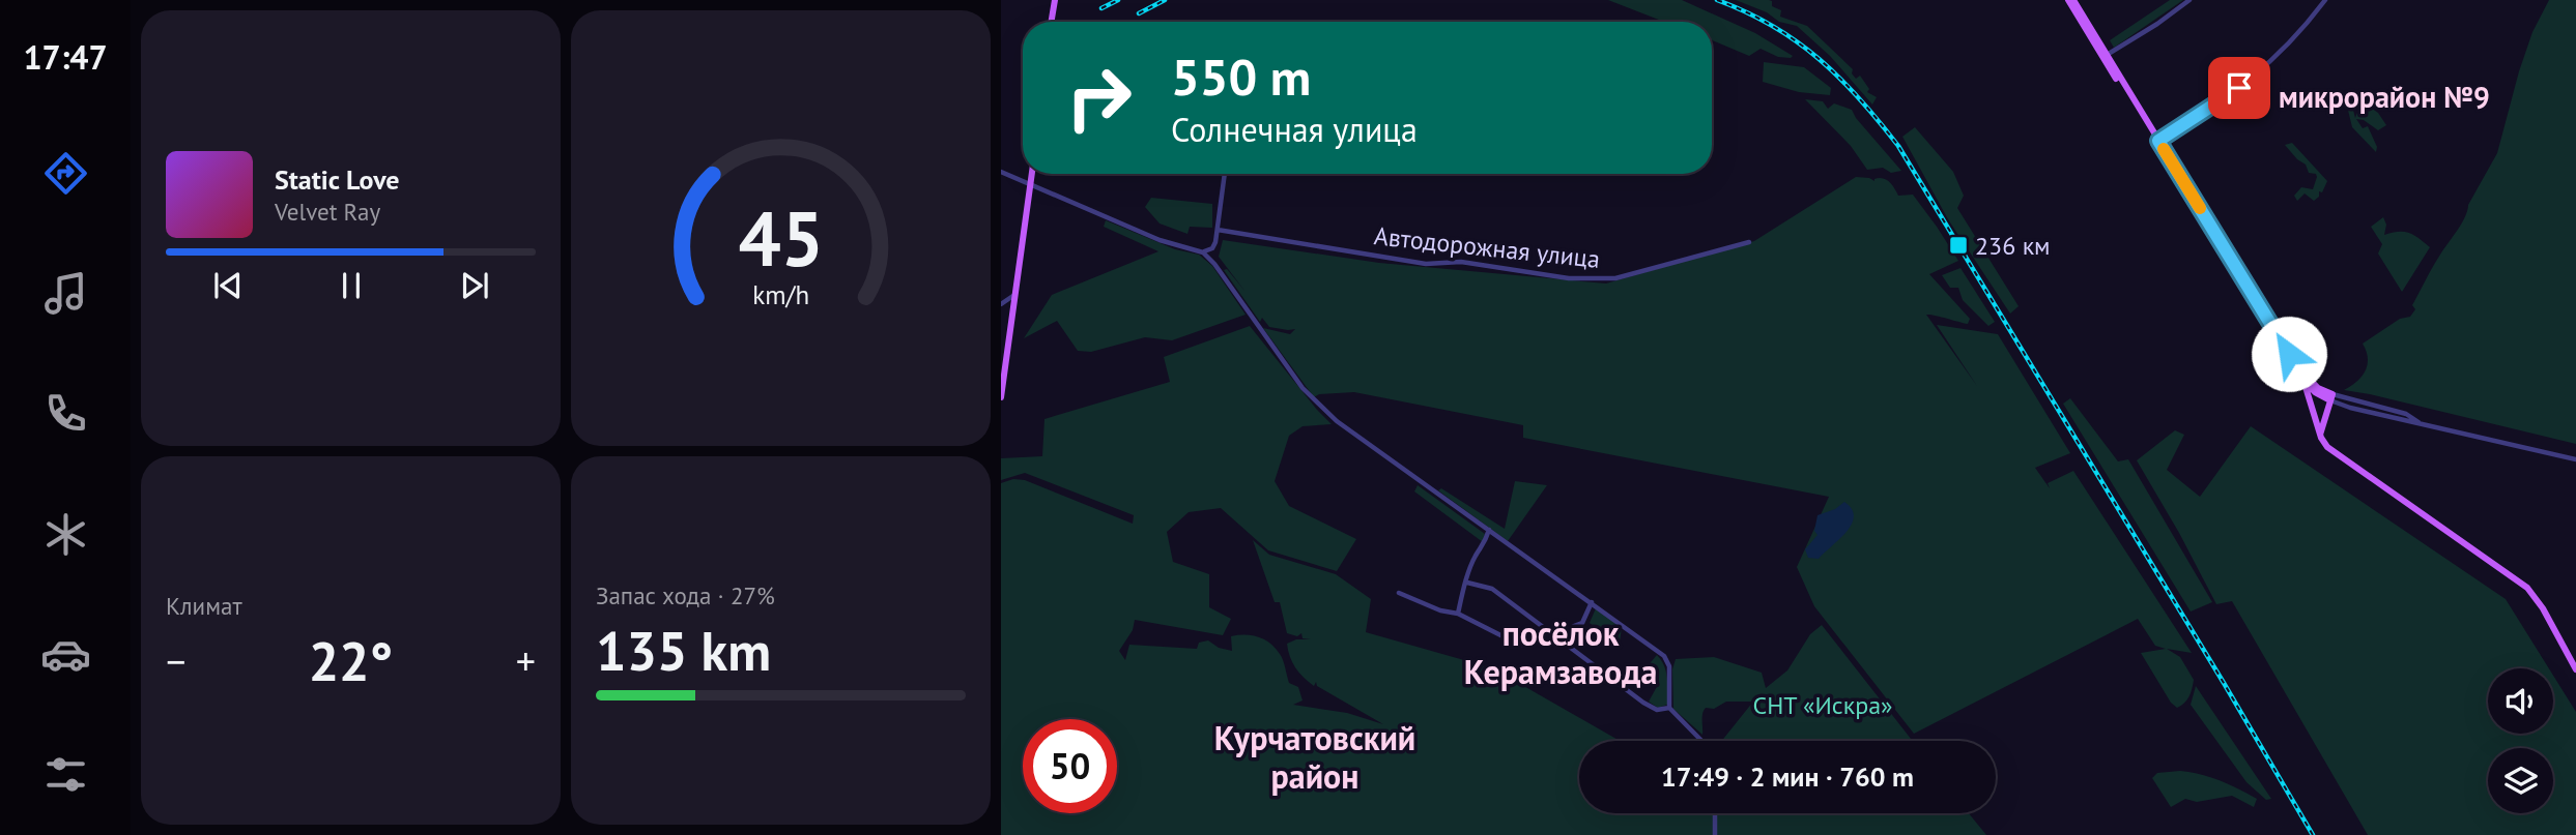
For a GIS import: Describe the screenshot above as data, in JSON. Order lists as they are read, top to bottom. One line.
{"streets":{"street":["Автодорожная улица"]},"districts":["микрорайон №9","посёлок Керамзавода","Курчатовский район"],"parks":["СНТ «Искра»"],"places":{"transit":["236 км"]},"page":{"tabs":"17:47","turn":["550 m","Солнечная улица"],"song":["Static Love","Velvet Ray"],"tile":["Климат",["Запас хода · 27%","135 km"]],"heat":["−","22°","+"],"limit":"50","trip":"17:49 · 2 мин · 760 m","gauge":["45","km/h"]}}
